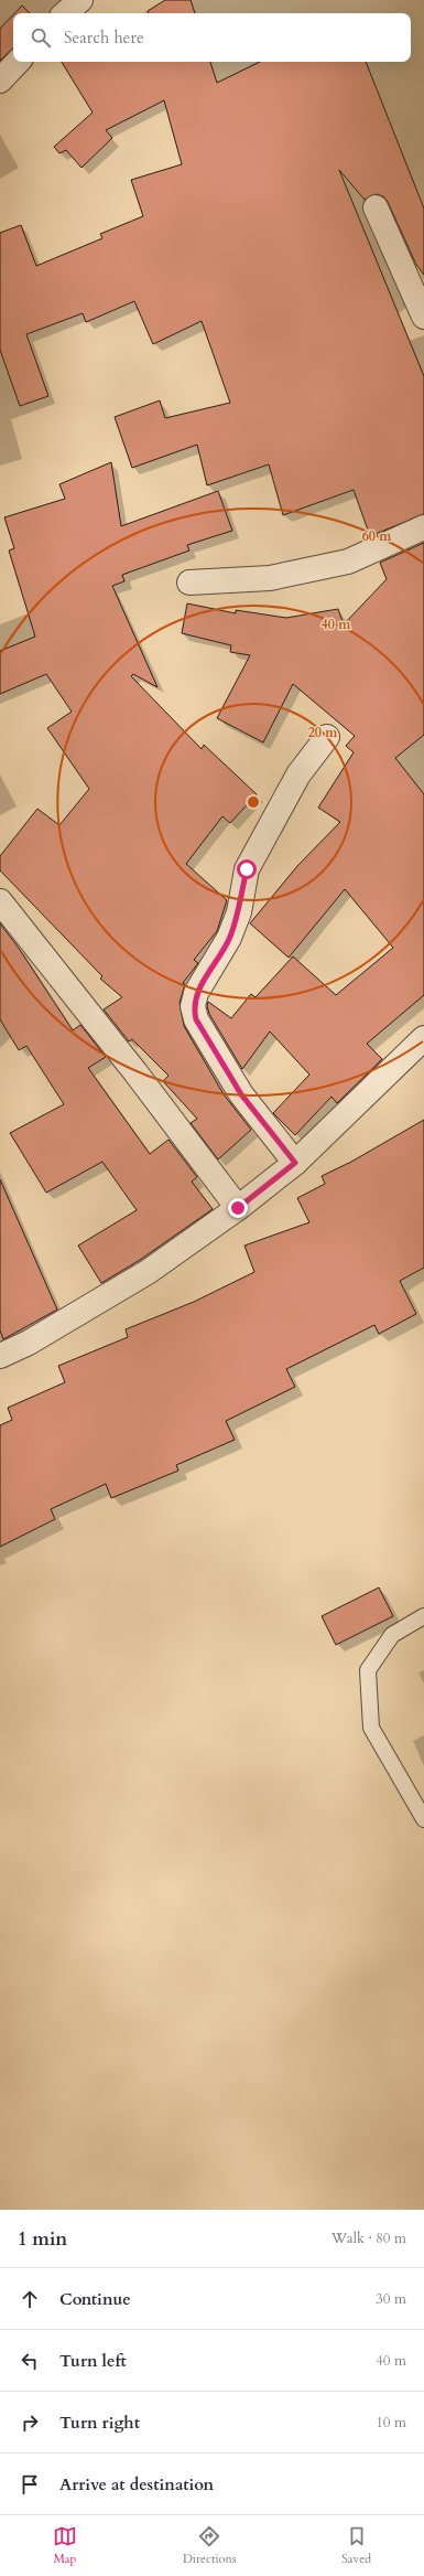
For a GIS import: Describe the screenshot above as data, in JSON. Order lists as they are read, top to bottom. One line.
{"page":{"search":"Search here","heading":["1 min","Walk · 80 m"],"list":[["Continue","30 m"],["Turn left","40 m"],["Turn right","10 m"],"Arrive at destination"],"nav":["Map","Directions","Saved"]},"rings":["60 m","40 m","20 m"]}
